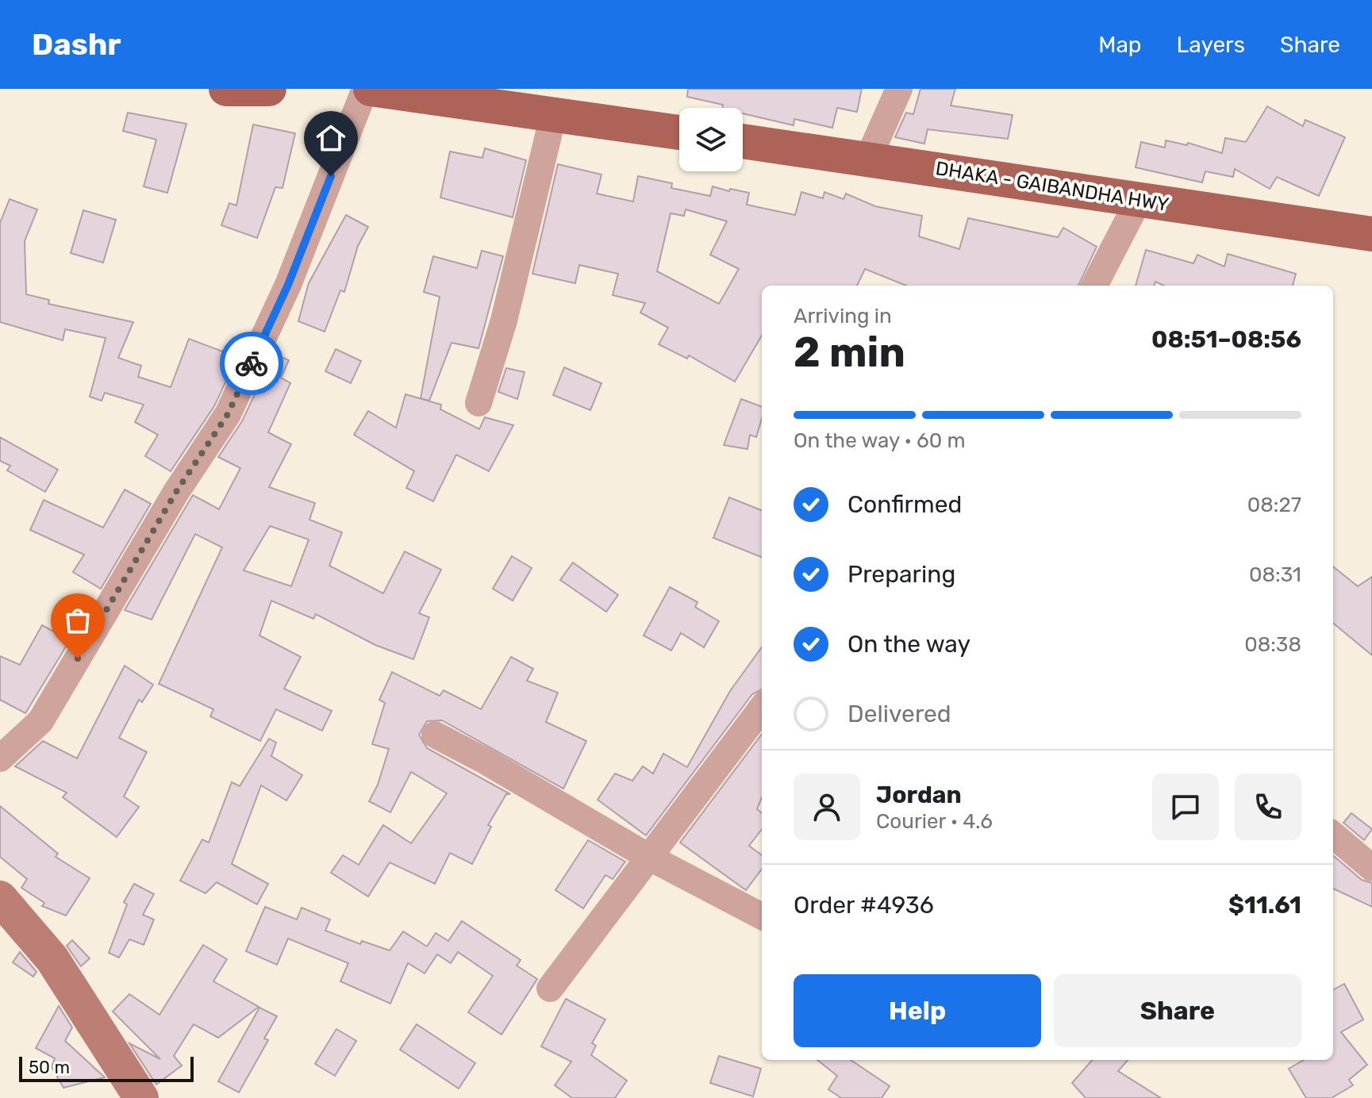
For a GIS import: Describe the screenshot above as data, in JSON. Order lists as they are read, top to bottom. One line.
{"streets":{"main road":["DHAKA - GAIBANDHA HWY"]},"scale_bar":"50 m","page":{"header":"Dashr","nav":["Map","Layers","Share"],"heading":["2 min","Arriving in","08:51–08:56"],"panel":["Jordan","Courier · 4.6","Order #4936","$11.61"],"bar":"On the way · 60 m","list":[["Confirmed","08:27"],["Preparing","08:31"],["On the way","08:38"],"Delivered"],"buttons":["Help","Share"],"scale":"50 m"}}
